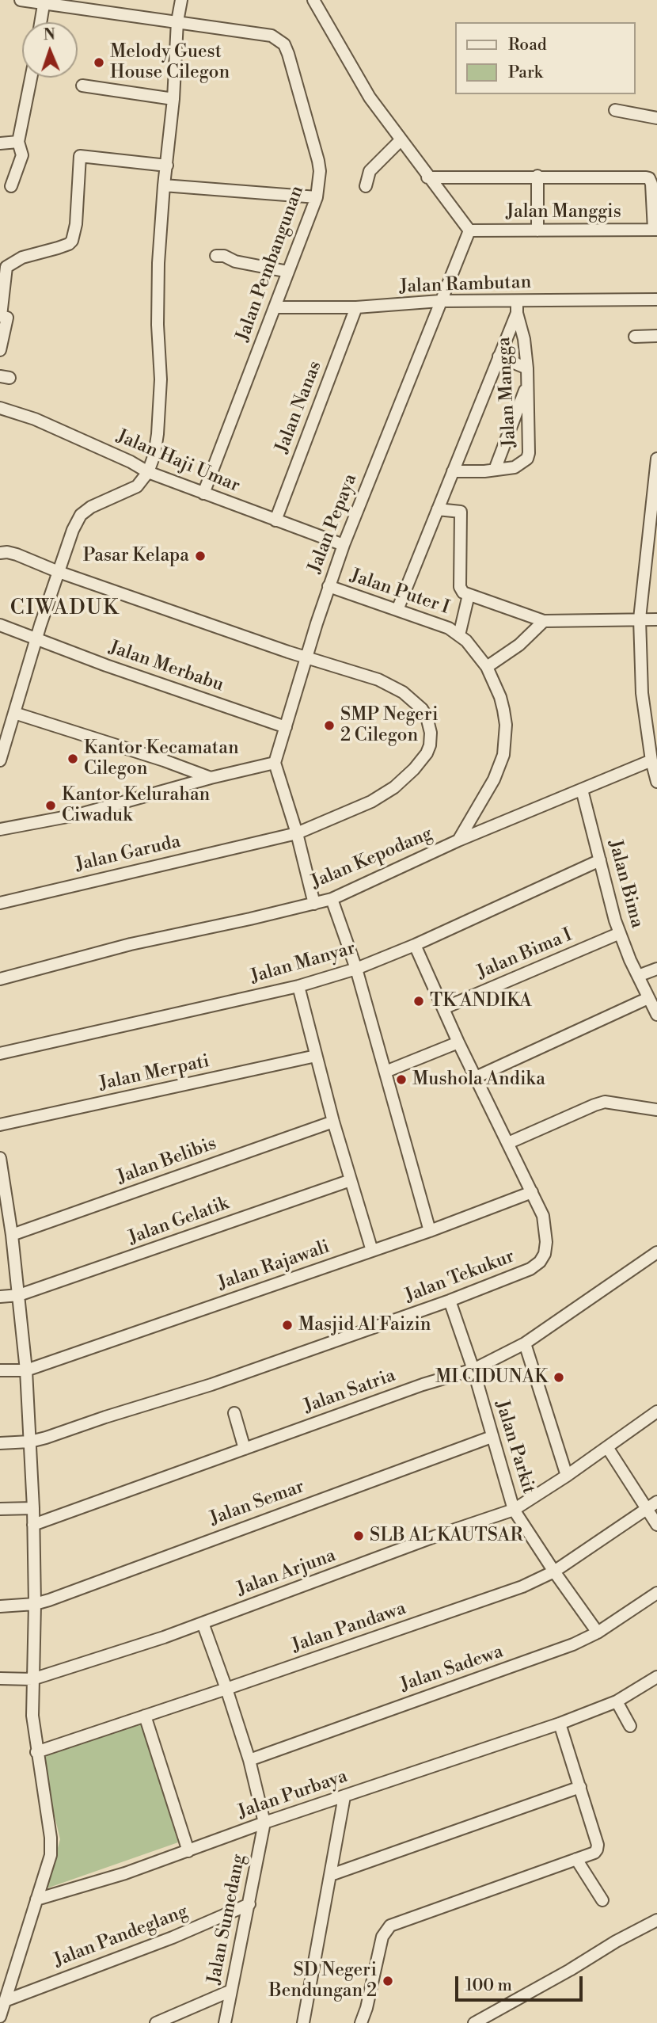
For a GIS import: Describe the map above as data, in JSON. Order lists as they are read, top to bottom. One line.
{"streets":{"street":["Jalan Manggis","Jalan Pembangunan","Jalan Rambutan","Jalan Mangga","Jalan Nanas","Jalan Haji Umar","Jalan Pepaya","Jalan Puter I","Jalan Merbabu","Jalan Garuda","Jalan Kepodang","Jalan Bima","Jalan Bima I","Jalan Manyar","Jalan Merpati","Jalan Belibis","Jalan Gelatik","Jalan Rajawali","Jalan Tekukur","Jalan Satria","Jalan Parkit","Jalan Semar","Jalan Arjuna","Jalan Pandawa","Jalan Sadewa","Jalan Purbaya","Jalan Sumedang","Jalan Pandeglang"]},"crossings":[["Jalan Manggis","Jalan Pepaya"],["Jalan Pembangunan","Jalan Rambutan"],["Jalan Pembangunan","Jalan Haji Umar"],["Jalan Rambutan","Jalan Nanas"],["Jalan Rambutan","Jalan Pepaya"],["Jalan Nanas","Jalan Haji Umar"],["Jalan Haji Umar","Jalan Pepaya"],["Jalan Pepaya","Jalan Puter I"],["Jalan Pepaya","Jalan Merbabu"],["Jalan Pepaya","Jalan Garuda"],["Jalan Puter I","Jalan Kepodang"],["Jalan Kepodang","Jalan Bima"],["Jalan Bima","Jalan Bima I"],["Jalan Bima","Jalan Manyar"],["Jalan Bima I","Jalan Tekukur"],["Jalan Manyar","Jalan Tekukur"],["Jalan Rajawali","Jalan Tekukur"],["Jalan Tekukur","Jalan Parkit"],["Jalan Satria","Jalan Parkit"],["Jalan Parkit","Jalan Semar"],["Jalan Parkit","Jalan Arjuna"],["Jalan Parkit","Jalan Pandawa"],["Jalan Parkit","Jalan Sadewa"],["Jalan Purbaya","Jalan Sumedang"],["Jalan Sumedang","Jalan Pandeglang"]],"districts":["CIWADUK"],"places":["Melody Guest House Cilegon","Pasar Kelapa","SMP Negeri 2 Cilegon","Kantor Kecamatan Cilegon","Kantor Kelurahan Ciwaduk","TK ANDIKA","Mushola Andika","Masjid Al Faizin","MI CIDUNAK","SLB AL KAUTSAR","SD Negeri Bendungan 2"],"legend":["Road","Park"],"scale_bar":"100 m","north":"top"}
